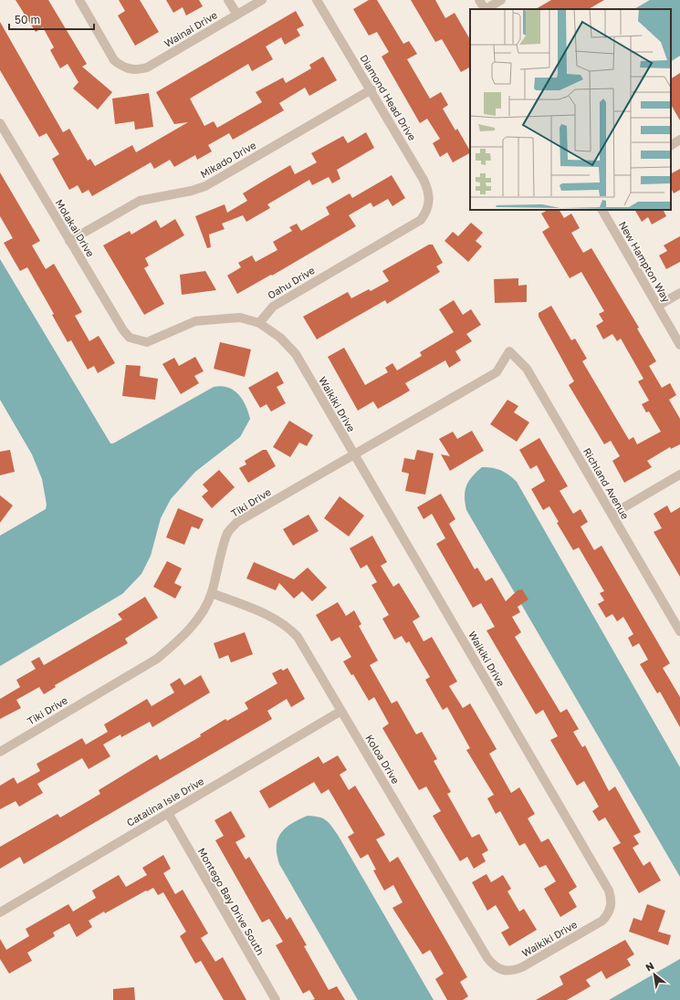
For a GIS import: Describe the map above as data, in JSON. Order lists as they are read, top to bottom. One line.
{"streets":{"street":["Wainai Drive","Diamond Head Drive","Mikado Drive","Molakai Drive","New Hampton Way","Oahu Drive","Waikiki Drive","Richland Avenue","Tiki Drive","Koloa Drive","Catalina Isle Drive","Montego Bay Drive South"]},"crossings":[["Diamond Head Drive","Mikado Drive"],["Diamond Head Drive","Oahu Drive"],["Mikado Drive","Molakai Drive"],["Molakai Drive","Oahu Drive"],["Molakai Drive","Waikiki Drive"],["Oahu Drive","Waikiki Drive"],["Waikiki Drive","Tiki Drive"],["Waikiki Drive","Koloa Drive"],["Richland Avenue","Tiki Drive"],["Tiki Drive","Koloa Drive"],["Koloa Drive","Catalina Isle Drive"],["Catalina Isle Drive","Montego Bay Drive South"]],"scale_bar":"50 m","north":"top left"}
